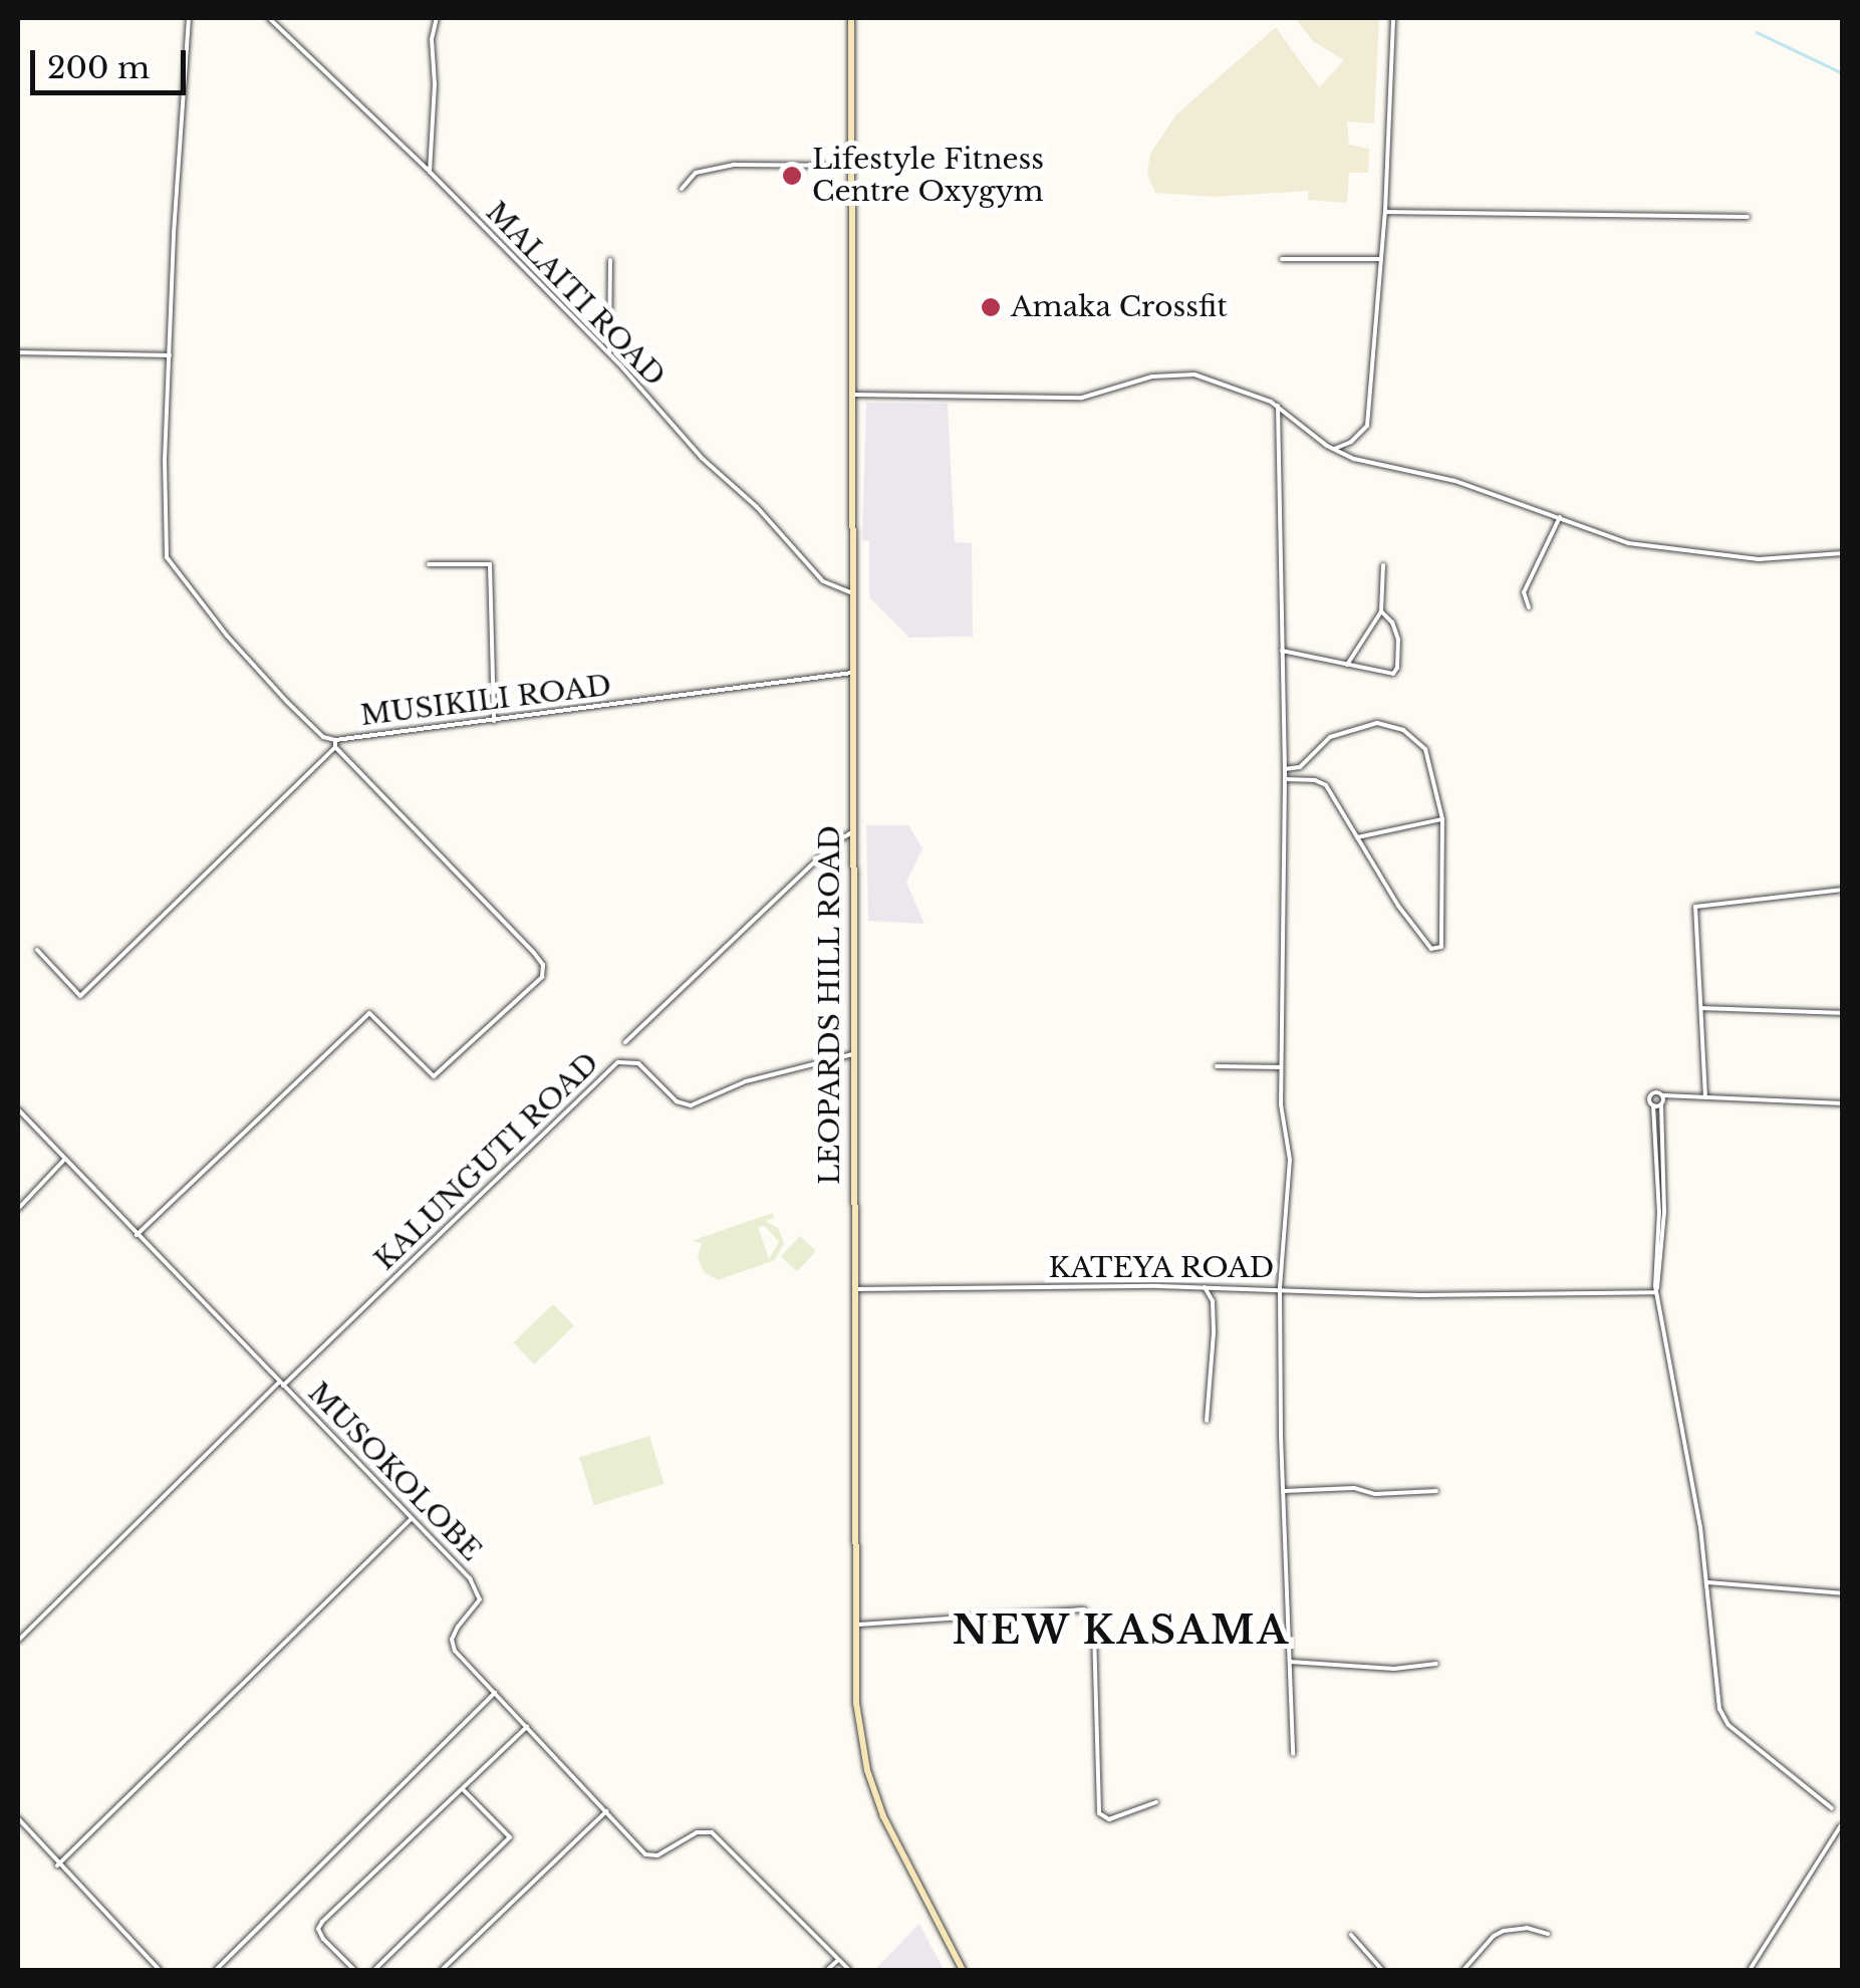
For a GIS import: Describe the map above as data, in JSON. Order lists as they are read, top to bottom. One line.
{"streets":{"main road":["LEOPARDS HILL ROAD"],"street":["MALAITI ROAD","MUSIKILI ROAD","KALUNGUTI ROAD","KATEYA ROAD","MUSOKOLOBE"]},"crossings":[["MALAITI ROAD","LEOPARDS HILL ROAD"],["MUSIKILI ROAD","LEOPARDS HILL ROAD"],["LEOPARDS HILL ROAD","KALUNGUTI ROAD"],["LEOPARDS HILL ROAD","KATEYA ROAD"],["KALUNGUTI ROAD","MUSOKOLOBE"]],"districts":["NEW KASAMA"],"places":["Lifestyle Fitness Centre Oxygym","Amaka Crossfit"],"scale_bar":"200 m"}
